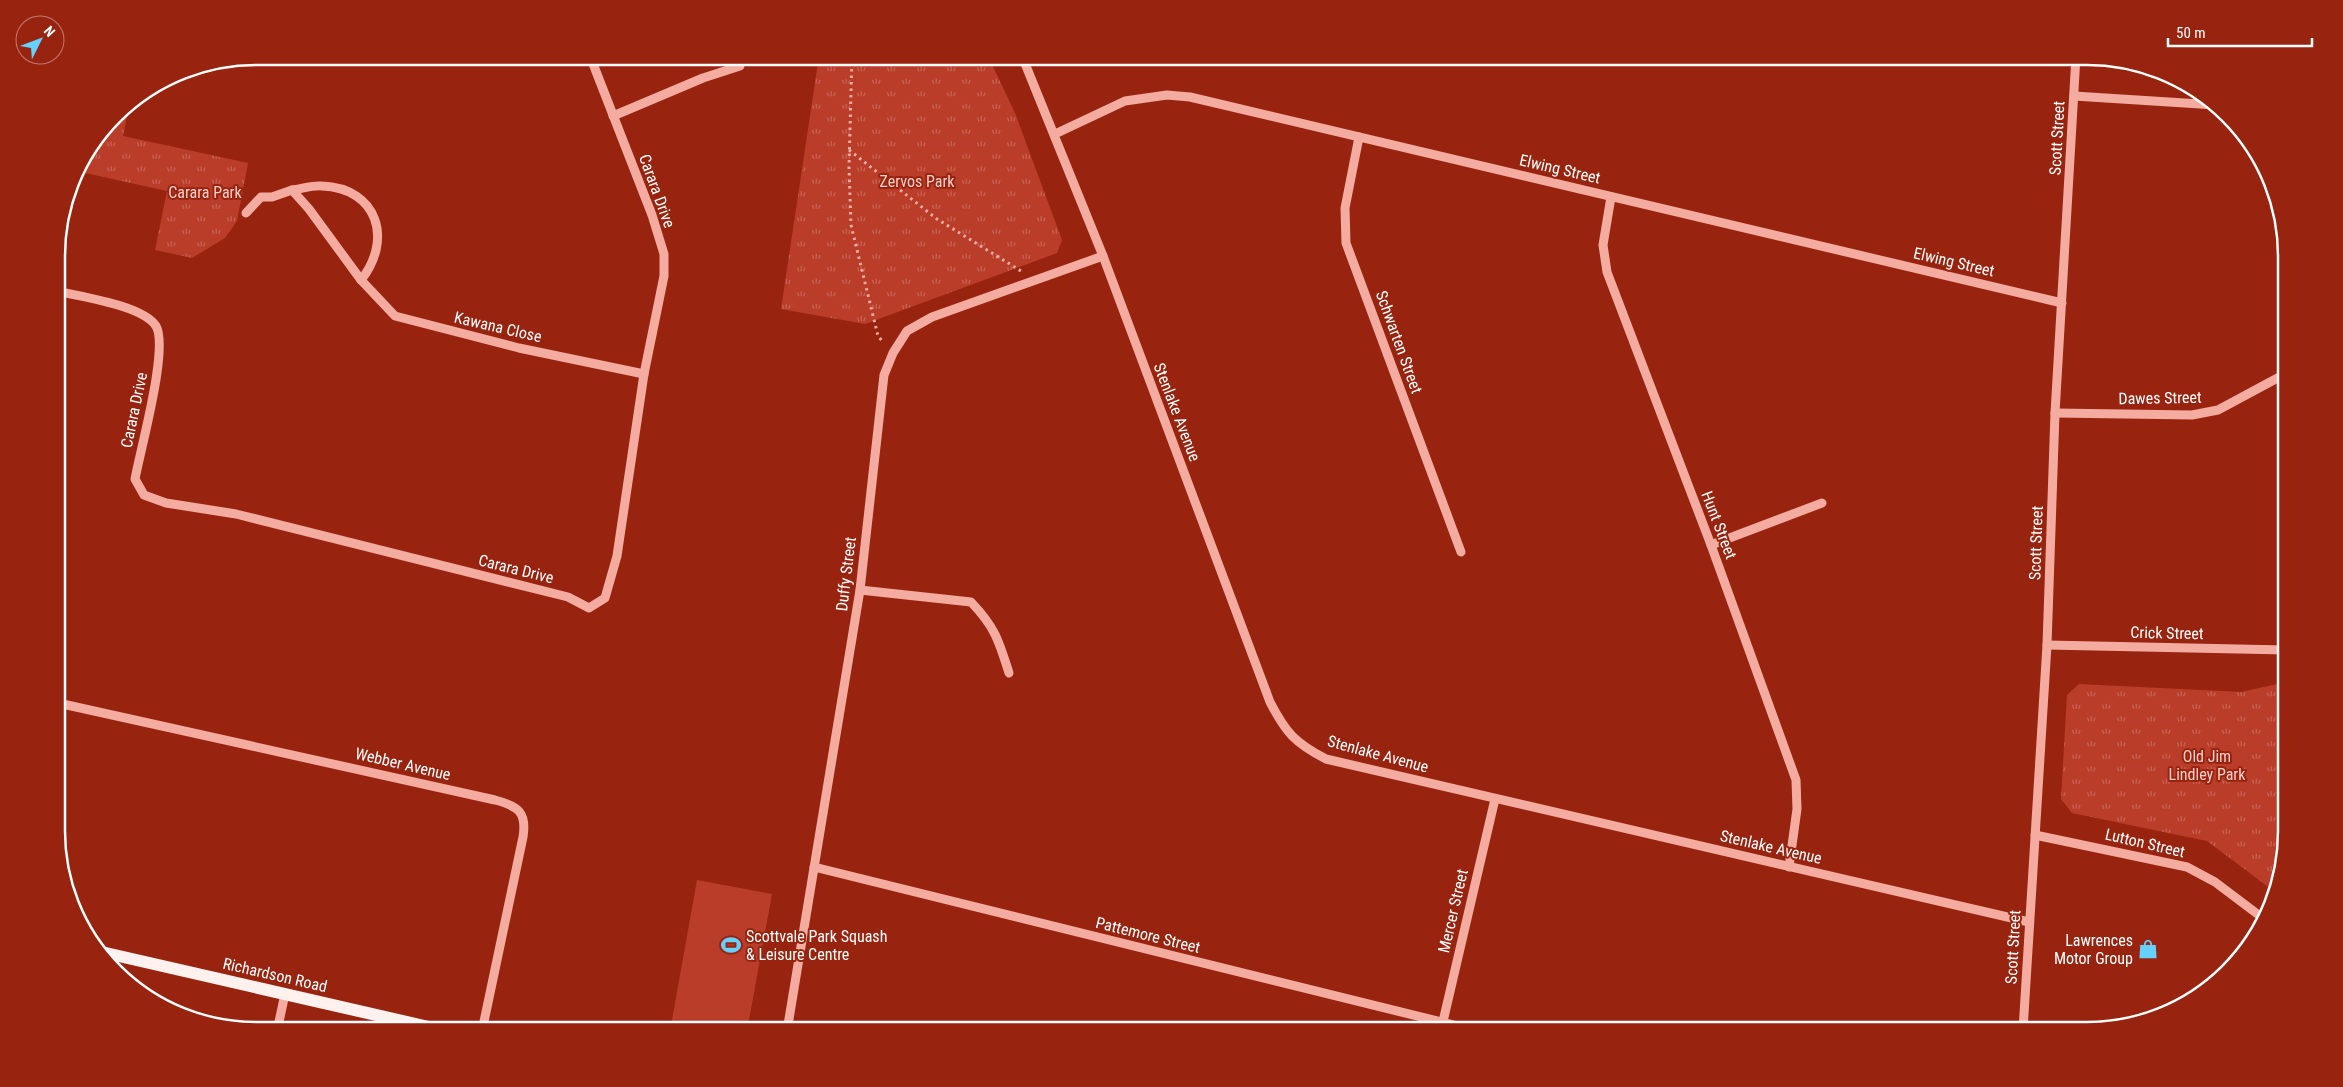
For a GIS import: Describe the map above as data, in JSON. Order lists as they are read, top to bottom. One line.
{"streets":{"main road":["Richardson Road"],"street":["Scott Street","Elwing Street","Carara Drive","Kawana Close","Schwarten Street","Dawes Street","Stenlake Avenue","Hunt Street","Duffy Street","Crick Street","Webber Avenue","Lutton Street","Mercer Street","Pattemore Street"]},"crossings":[["Scott Street","Elwing Street"],["Scott Street","Dawes Street"],["Scott Street","Stenlake Avenue"],["Scott Street","Crick Street"],["Scott Street","Lutton Street"],["Elwing Street","Schwarten Street"],["Elwing Street","Stenlake Avenue"],["Elwing Street","Hunt Street"],["Carara Drive","Kawana Close"],["Stenlake Avenue","Hunt Street"],["Stenlake Avenue","Duffy Street"],["Stenlake Avenue","Mercer Street"],["Duffy Street","Pattemore Street"]],"parks":["Zervos Park","Carara Park","Old Jim Lindley Park"],"places":{"sports":["Scottvale Park Squash & Leisure Centre"],"shop":["Lawrences Motor Group"]},"scale_bar":"50 m","north":"top right"}
